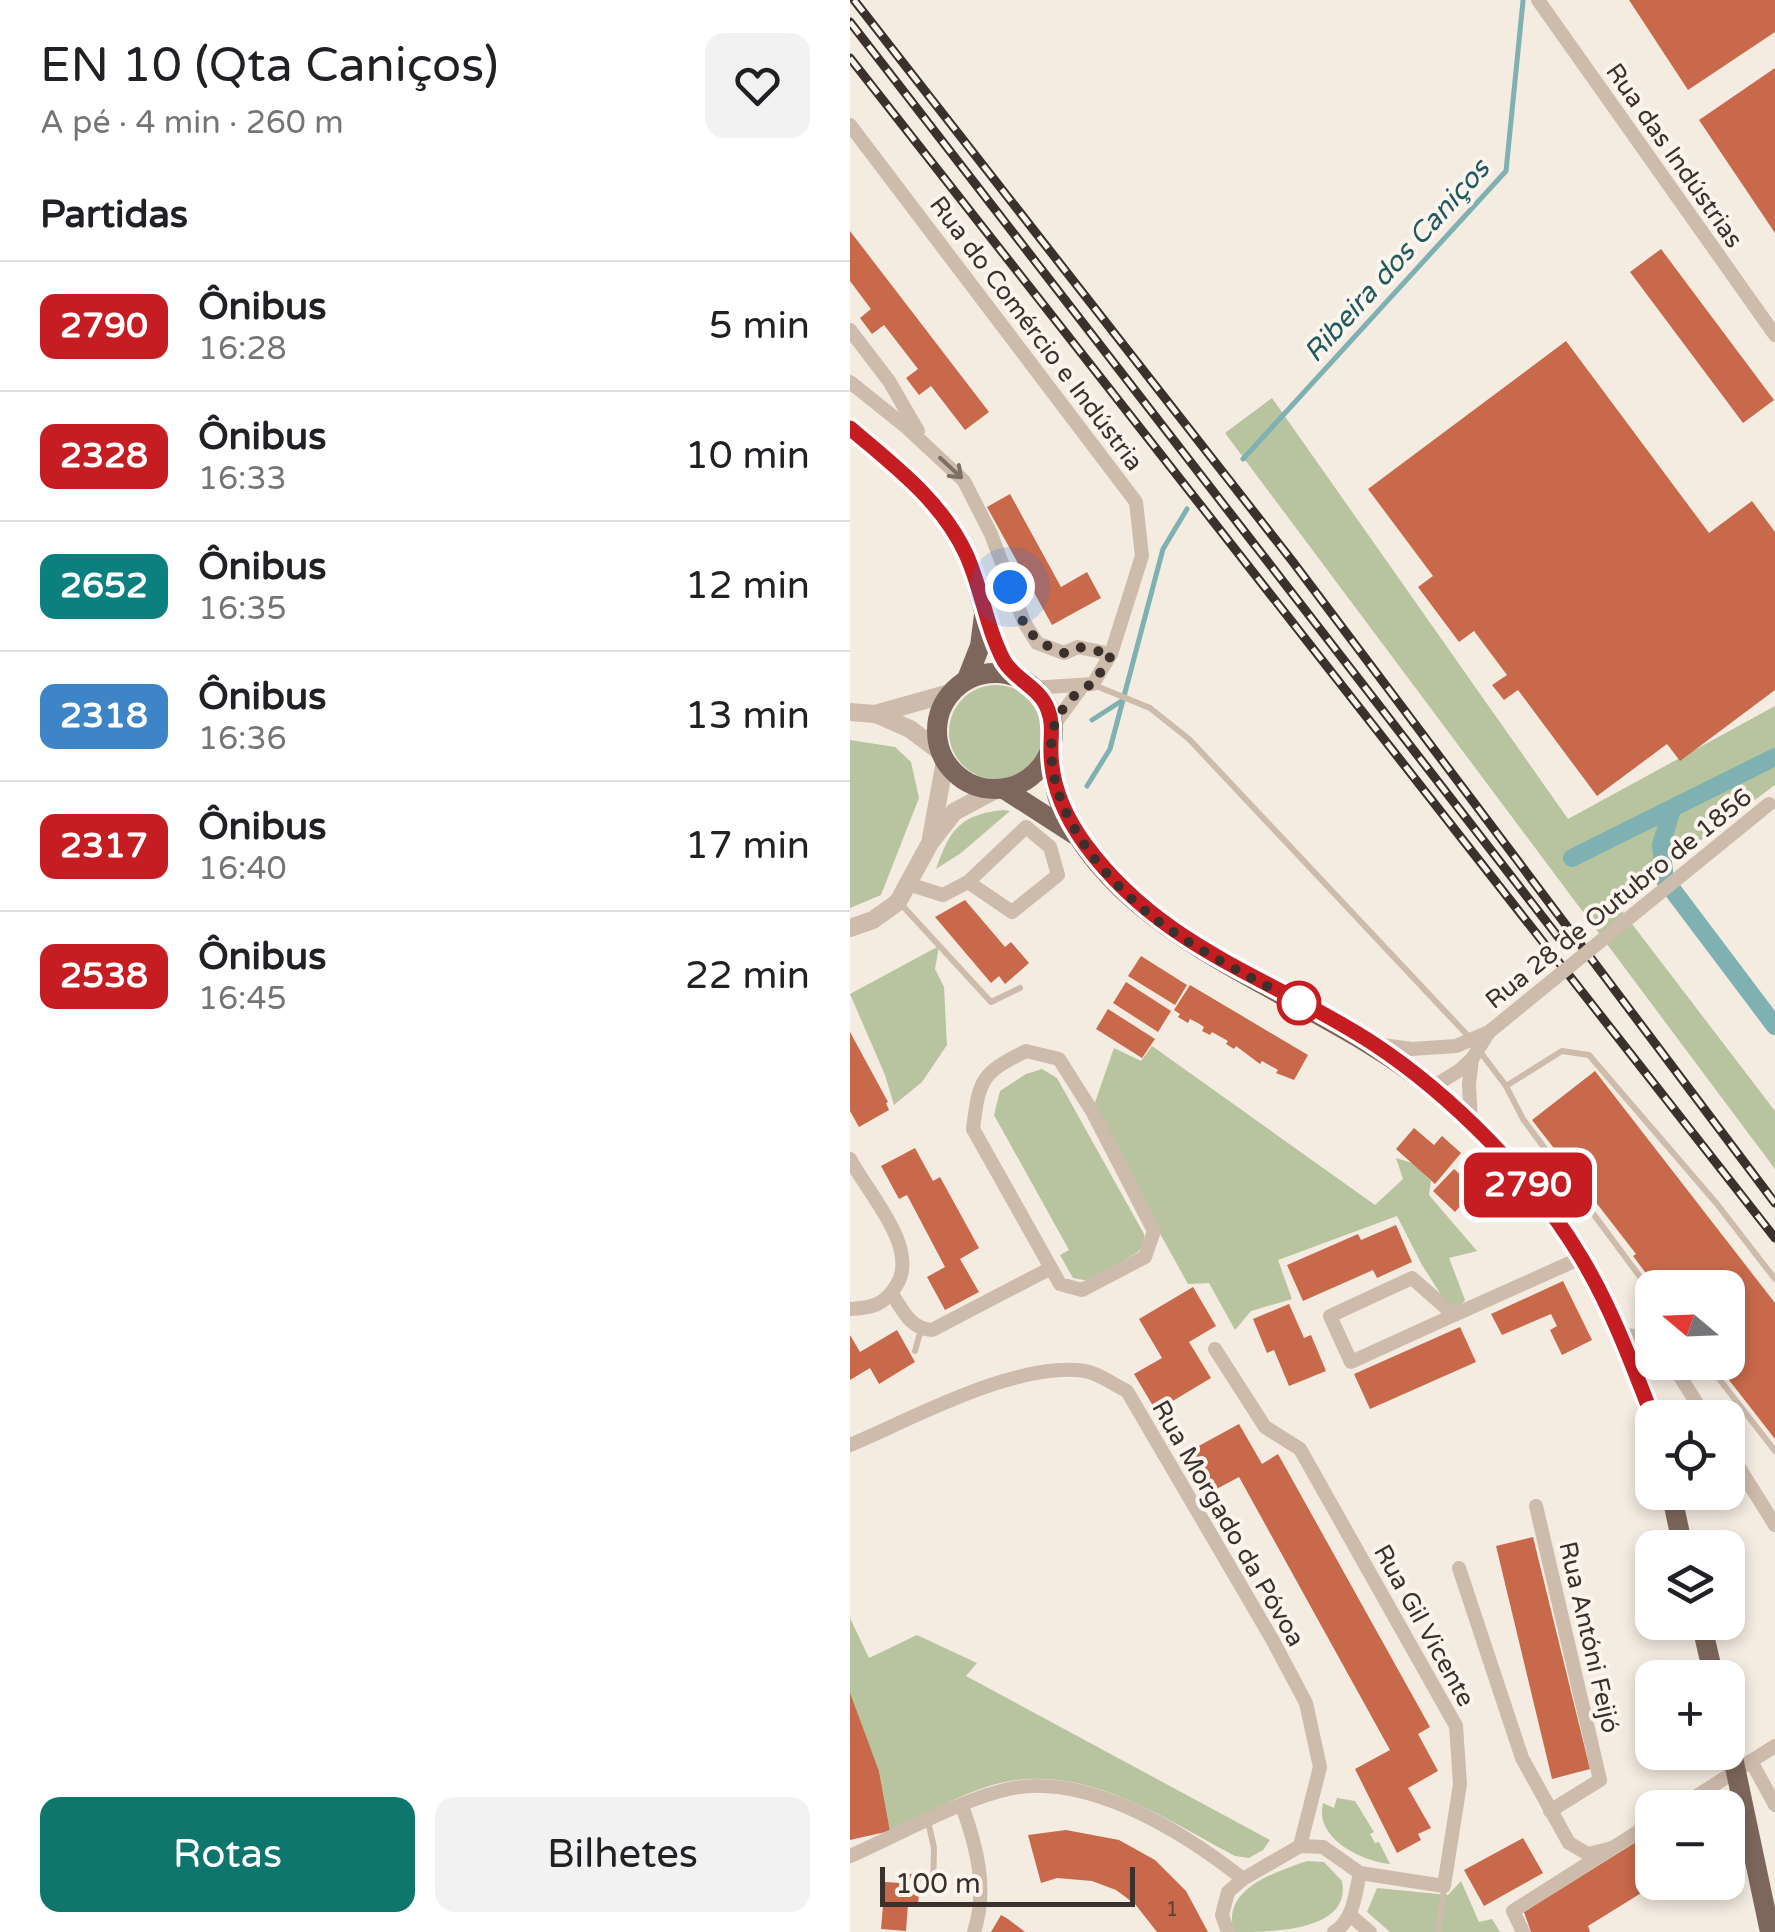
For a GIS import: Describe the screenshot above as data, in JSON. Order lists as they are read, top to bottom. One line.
{"streets":{"street":["Rua das Indústrias","Rua do Comércio e Indústria","Rua 28 de Outubro de 1856","Rua Morgado da Póvoa","Rua Gil Vicente","Rua Antóni Feijó"]},"water":["Ribeira dos Caniços"],"lines":["bus line 2790"],"house_numbers":["1"],"scale_bar":"100 m","north":"left","page":{"heading":[["EN 10 (Qta Caniços)","A pé · 4 min · 260 m"],"Partidas"],"on_map":"2790","list":[{"mark":"2790","name":"Ônibus","note":"16:28","value":"5 min"},{"mark":"2328","name":"Ônibus","note":"16:33","value":"10 min"},{"mark":"2652","name":"Ônibus","note":"16:35","value":"12 min"},{"mark":"2318","name":"Ônibus","note":"16:36","value":"13 min"},{"mark":"2317","name":"Ônibus","note":"16:40","value":"17 min"},{"mark":"2538","name":"Ônibus","note":"16:45","value":"22 min"}],"map_buttons":["+","−"],"buttons":["Rotas","Bilhetes"],"scale":"100 m"}}
